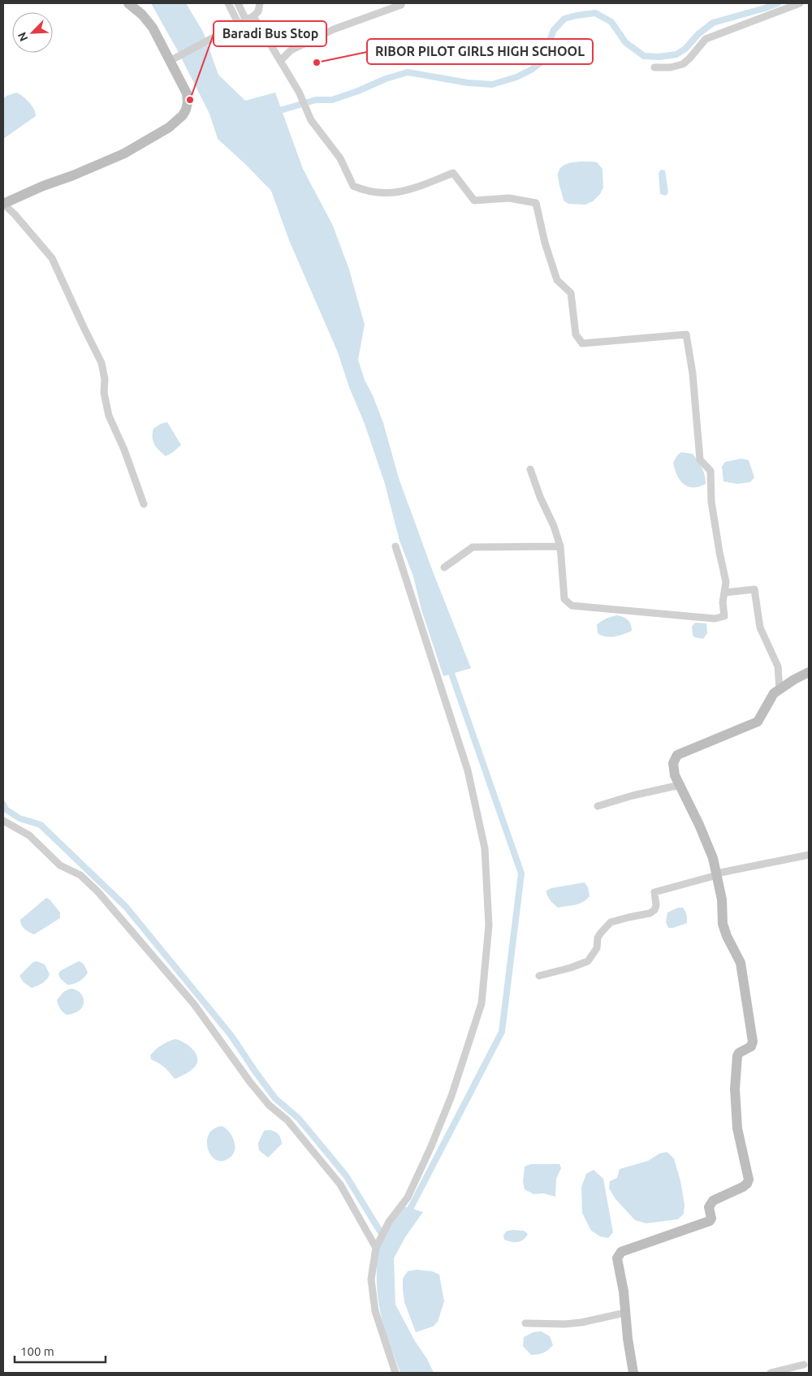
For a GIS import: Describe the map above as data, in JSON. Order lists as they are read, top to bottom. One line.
{"places":["RIBOR PILOT GIRLS HIGH SCHOOL","Baradi Bus Stop"],"scale_bar":"100 m","north":"bottom left"}
